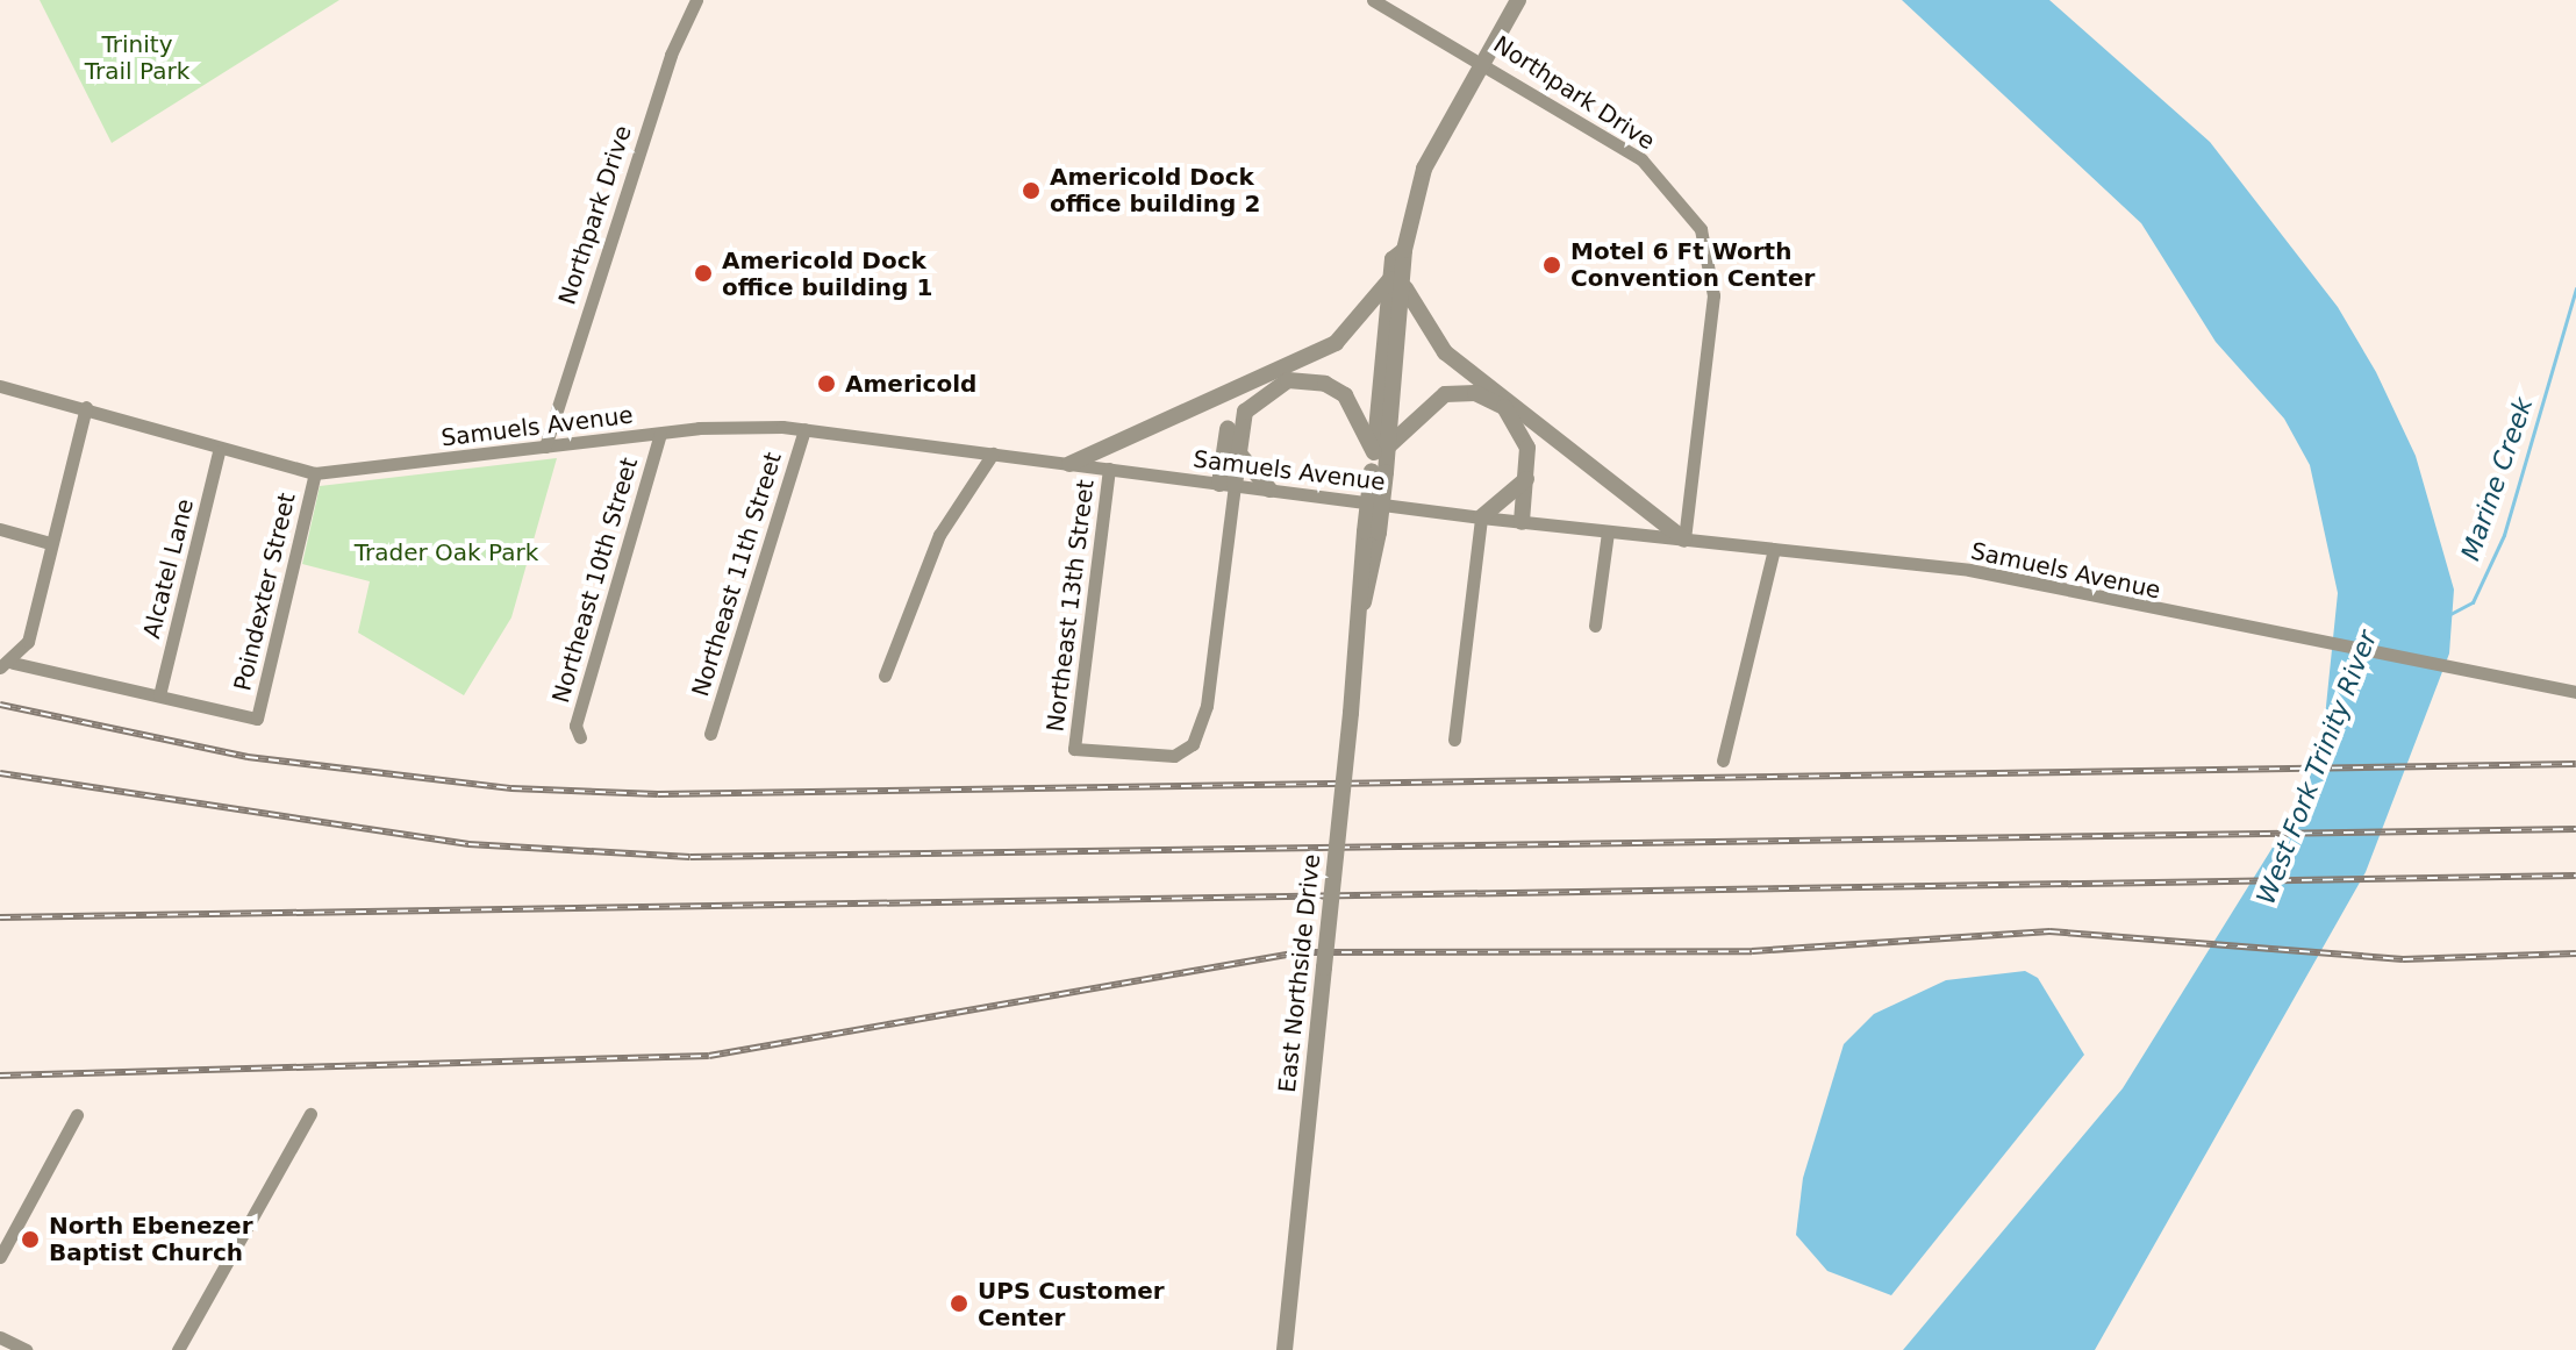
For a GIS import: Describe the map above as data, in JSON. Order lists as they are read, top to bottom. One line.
{"streets":{"street":["Northpark Drive","Samuels Avenue","Alcatel Lane","Northeast 11th Street","Northeast 10th Street","Poindexter Street","Northeast 13th Street","East Northside Drive"]},"crossings":[["Northpark Drive","Samuels Avenue"],["Northpark Drive","East Northside Drive"],["Samuels Avenue","Alcatel Lane"],["Samuels Avenue","Northeast 11th Street"],["Samuels Avenue","Northeast 10th Street"],["Samuels Avenue","Poindexter Street"],["Samuels Avenue","Northeast 13th Street"],["Alcatel Lane","Poindexter Street"]],"water":["Marine Creek","West Fork Trinity River"],"parks":["Trinity Trail Park","Trader Oak Park"],"places":["Americold Dock office building 2","Motel 6 Ft Worth Convention Center","Americold Dock office building 1","Americold","North Ebenezer Baptist Church","UPS Customer Center"]}
